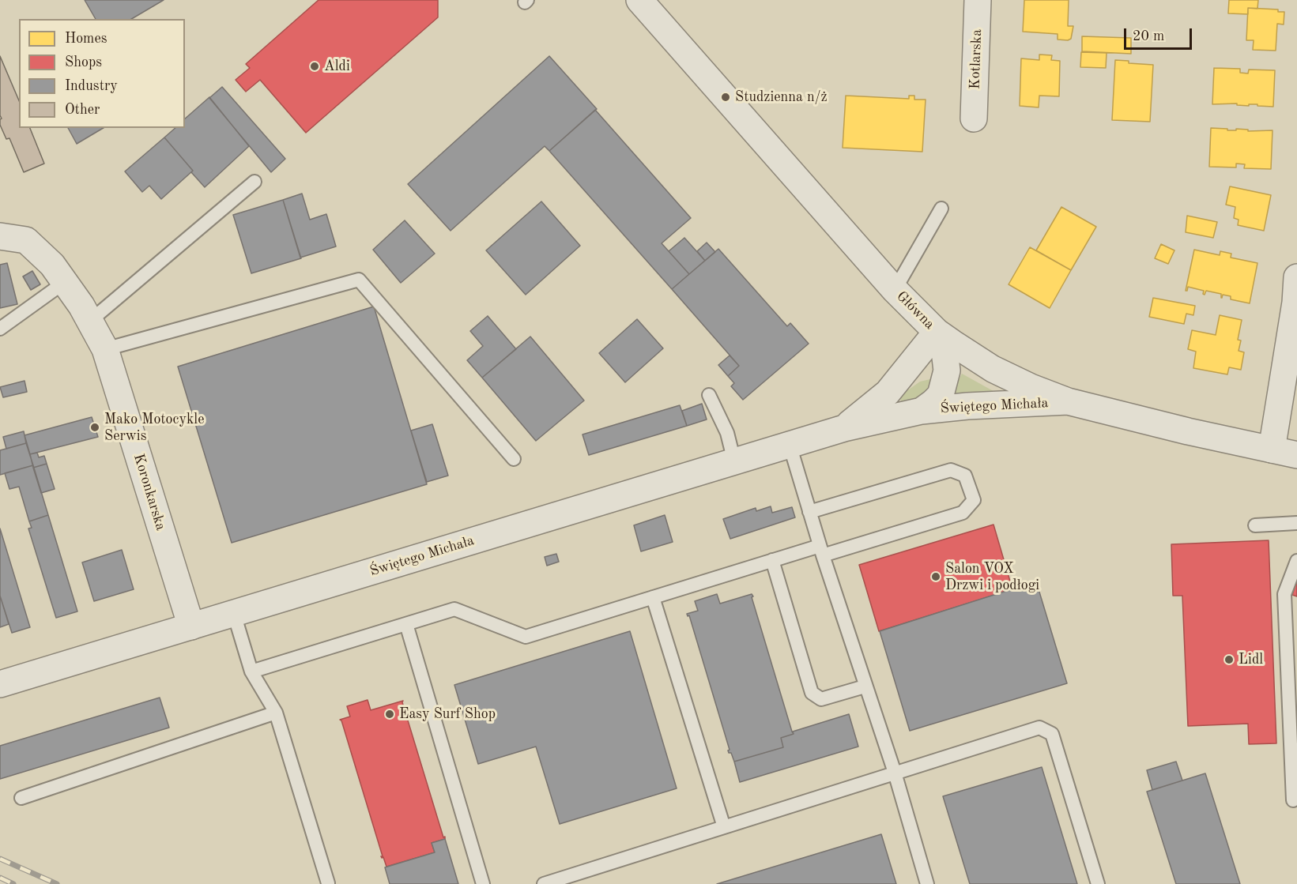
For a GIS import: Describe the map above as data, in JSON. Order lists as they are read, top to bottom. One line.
{"streets":{"street":["Kotlarska","Główna","Świętego Michała","Koronkarska"]},"crossings":[["Główna","Świętego Michała"],["Świętego Michała","Koronkarska"]],"places":["Aldi","Studzienna n/ż","Mako Motocykle Serwis","Salon VOX Drzwi i podłogi","Lidl","Easy Surf Shop"],"legend":["Homes","Shops","Industry","Other"],"scale_bar":"20 m"}
